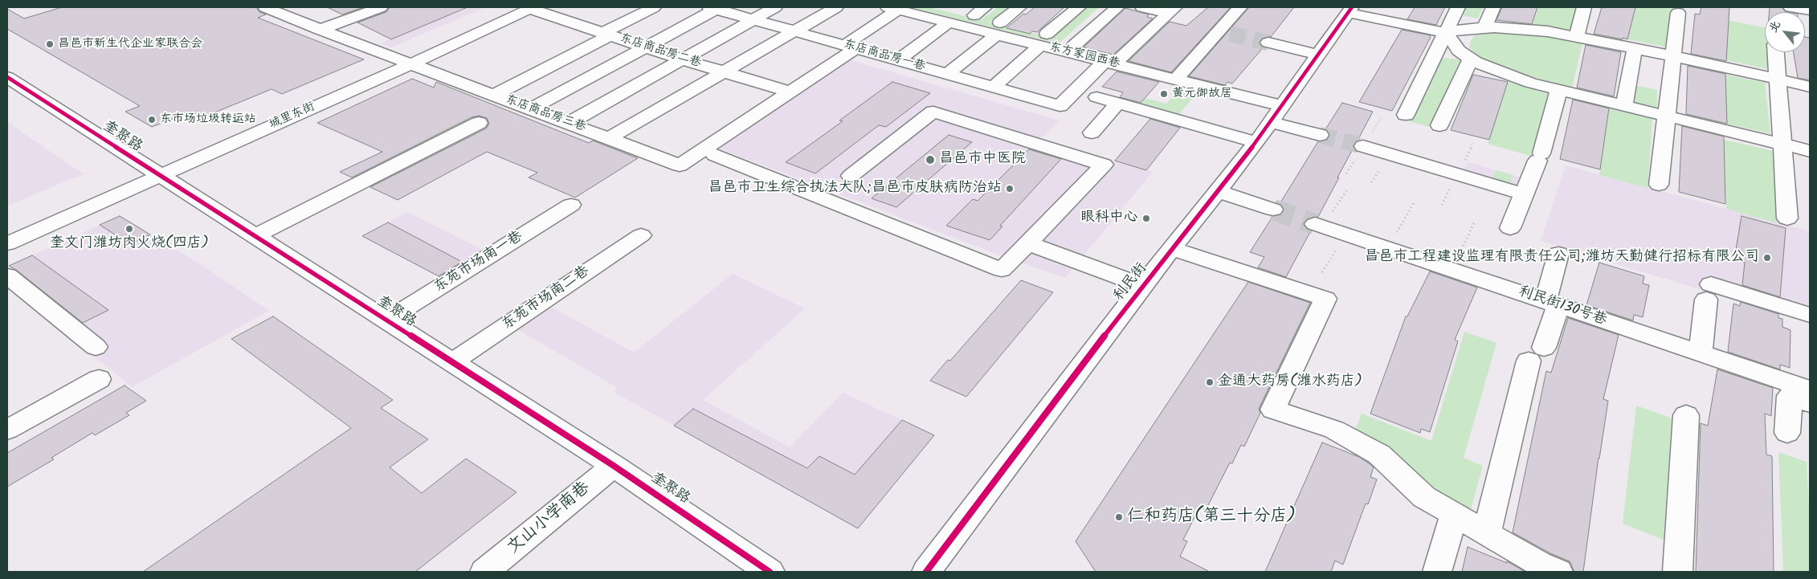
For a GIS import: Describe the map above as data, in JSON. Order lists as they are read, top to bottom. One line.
{"streets":{"street":["东店商品房二巷","东店商品房一巷","东方家园西巷","东店商品房三巷","城里东街","奎聚路","东苑市场南一巷","利民街","东苑市场南二巷","利民街130号巷","文山小学南巷"]},"crossings":[["东店商品房二巷","东店商品房三巷"],["东店商品房二巷","城里东街"],["东店商品房一巷","东方家园西巷"],["东方家园西巷","利民街"],["东店商品房三巷","城里东街"],["城里东街","奎聚路"],["奎聚路","东苑市场南一巷"],["奎聚路","东苑市场南二巷"],["奎聚路","文山小学南巷"]],"places":["昌邑市新生代企业家联合会","黄元御故居","东市场垃圾转运站","昌邑市中医院","昌邑市卫生综合执法大队;昌邑市皮肤病防治站","眼科中心","奎文门潍坊肉火烧(四店)","昌邑市工程建设监理有限责任公司;潍坊天勤健行招标有限公司","金通大药房(潍水药店)","仁和药店(第三十分店)"],"north":"top left"}
